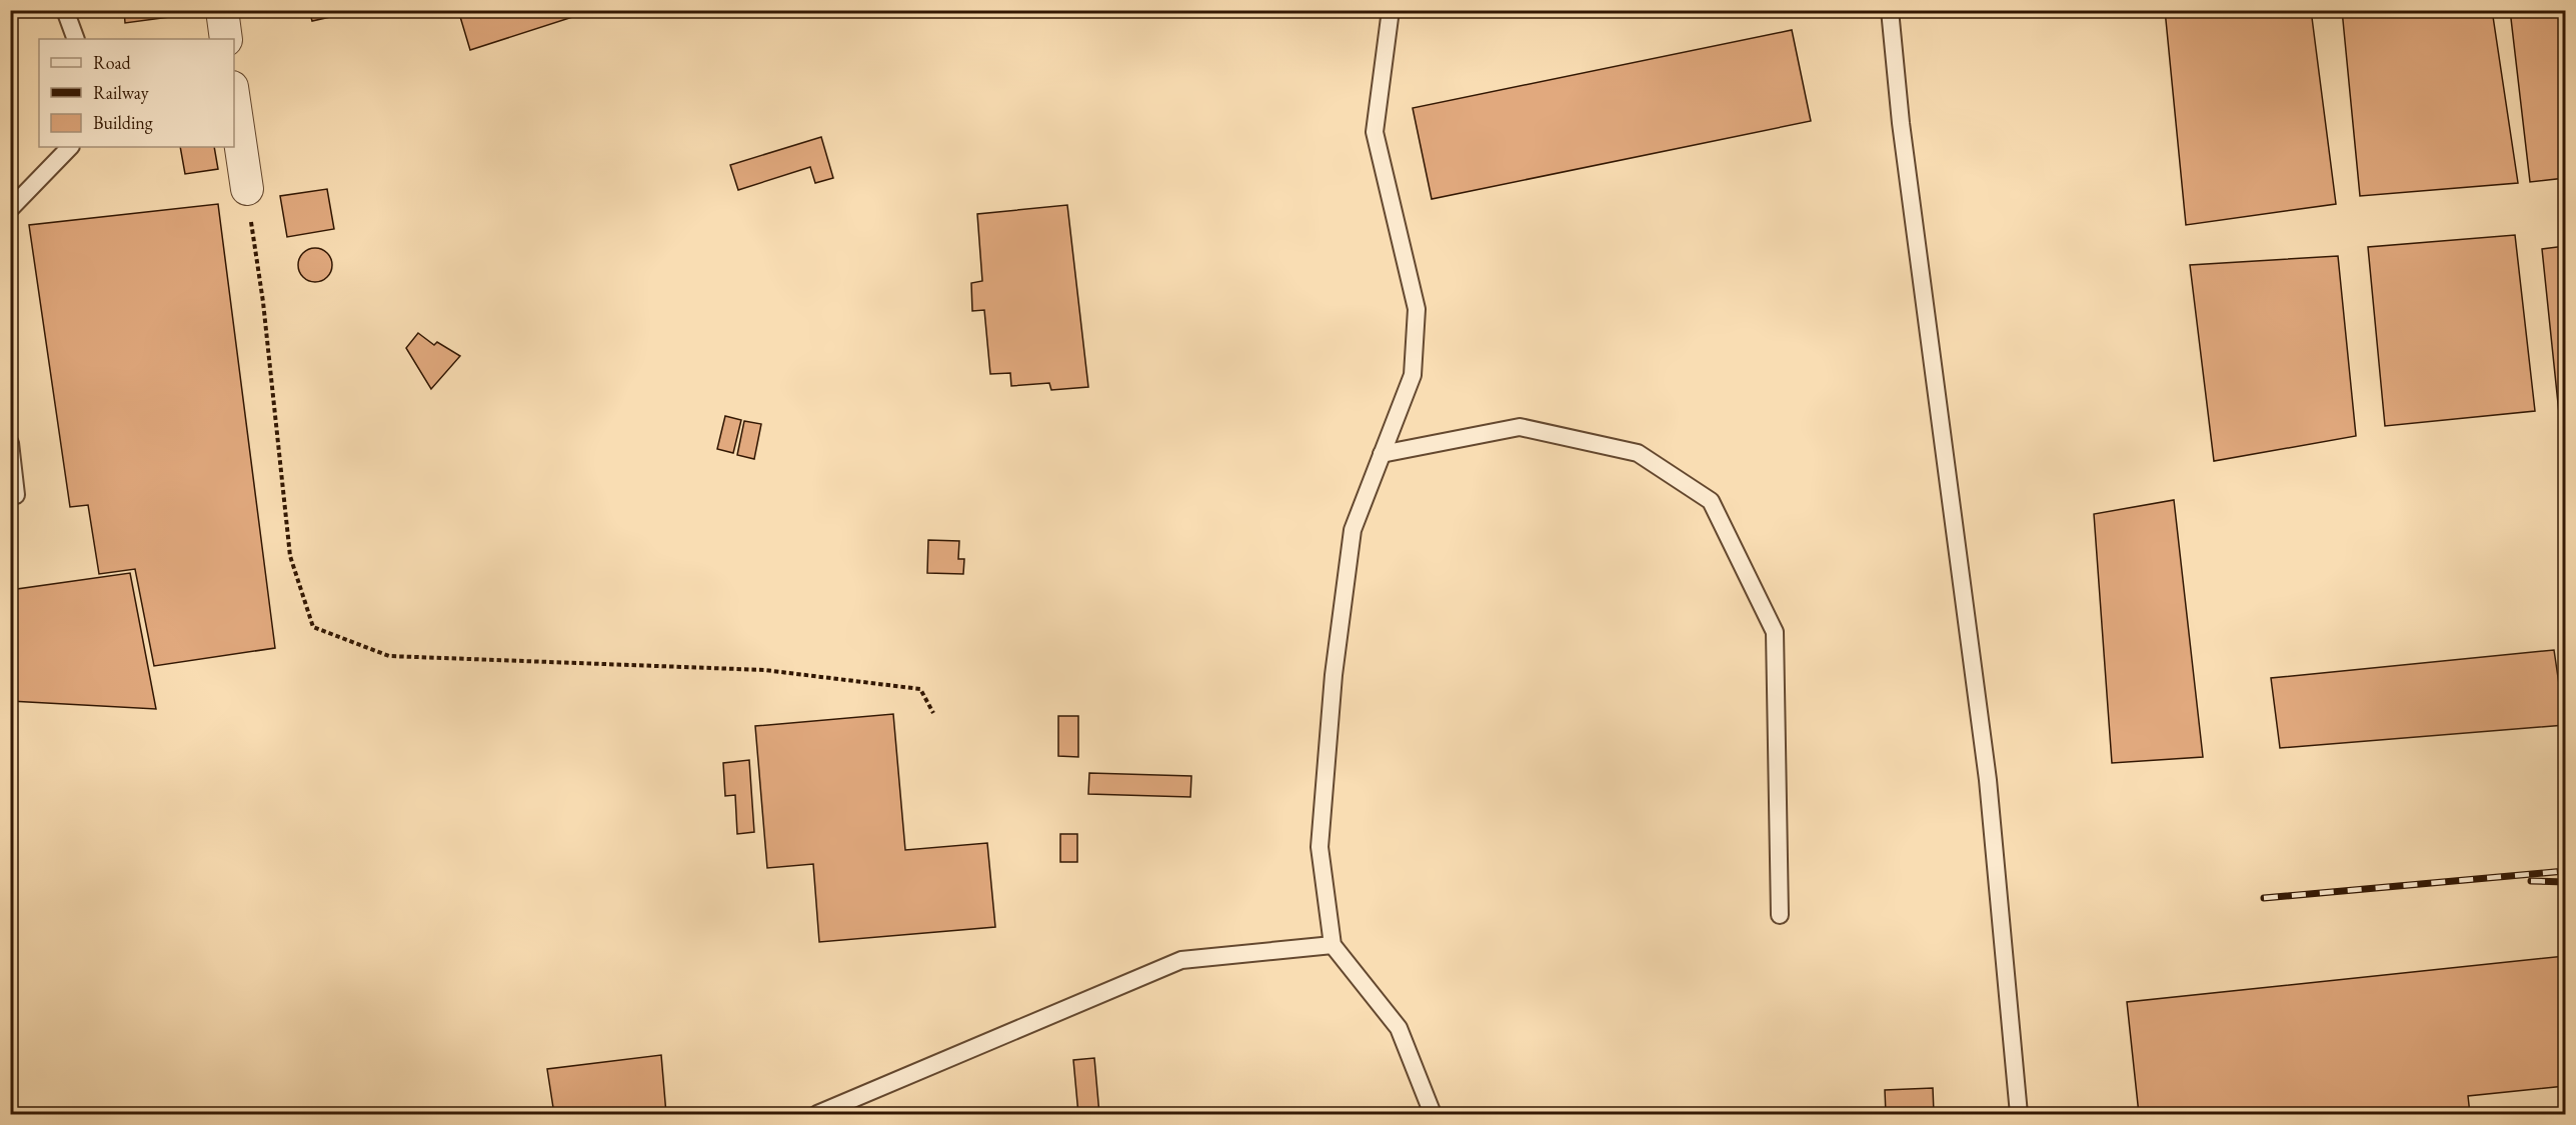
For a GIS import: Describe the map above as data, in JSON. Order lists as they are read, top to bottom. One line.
{"legend":["Road","Railway","Building"]}
